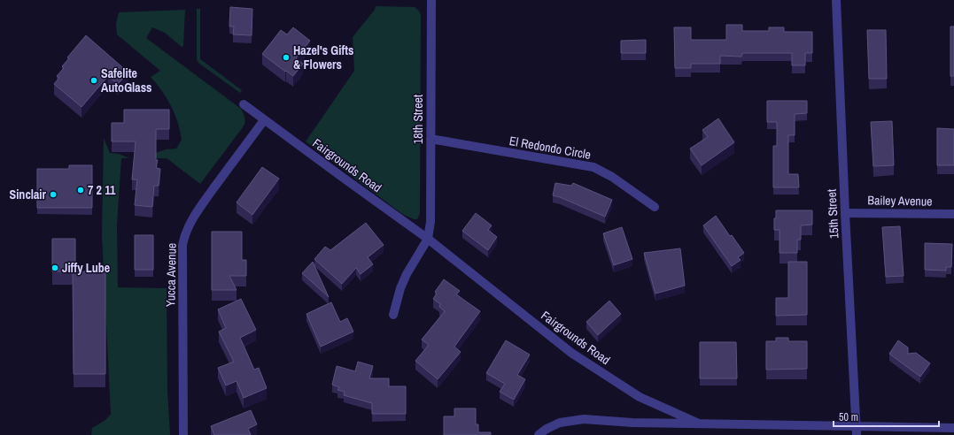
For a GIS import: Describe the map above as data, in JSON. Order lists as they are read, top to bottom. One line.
{"streets":{"street":["18th Street","El Redondo Circle","Fairgrounds Road","Bailey Avenue","15th Street","Yucca Avenue"]},"crossings":[["18th Street","El Redondo Circle"],["18th Street","Fairgrounds Road"],["Fairgrounds Road","15th Street"],["Fairgrounds Road","Yucca Avenue"],["Bailey Avenue","15th Street"]],"places":["Hazel's Gifts & Flowers","Safelite AutoGlass","7 2 11","Sinclair","Jiffy Lube"],"scale_bar":"50 m"}
